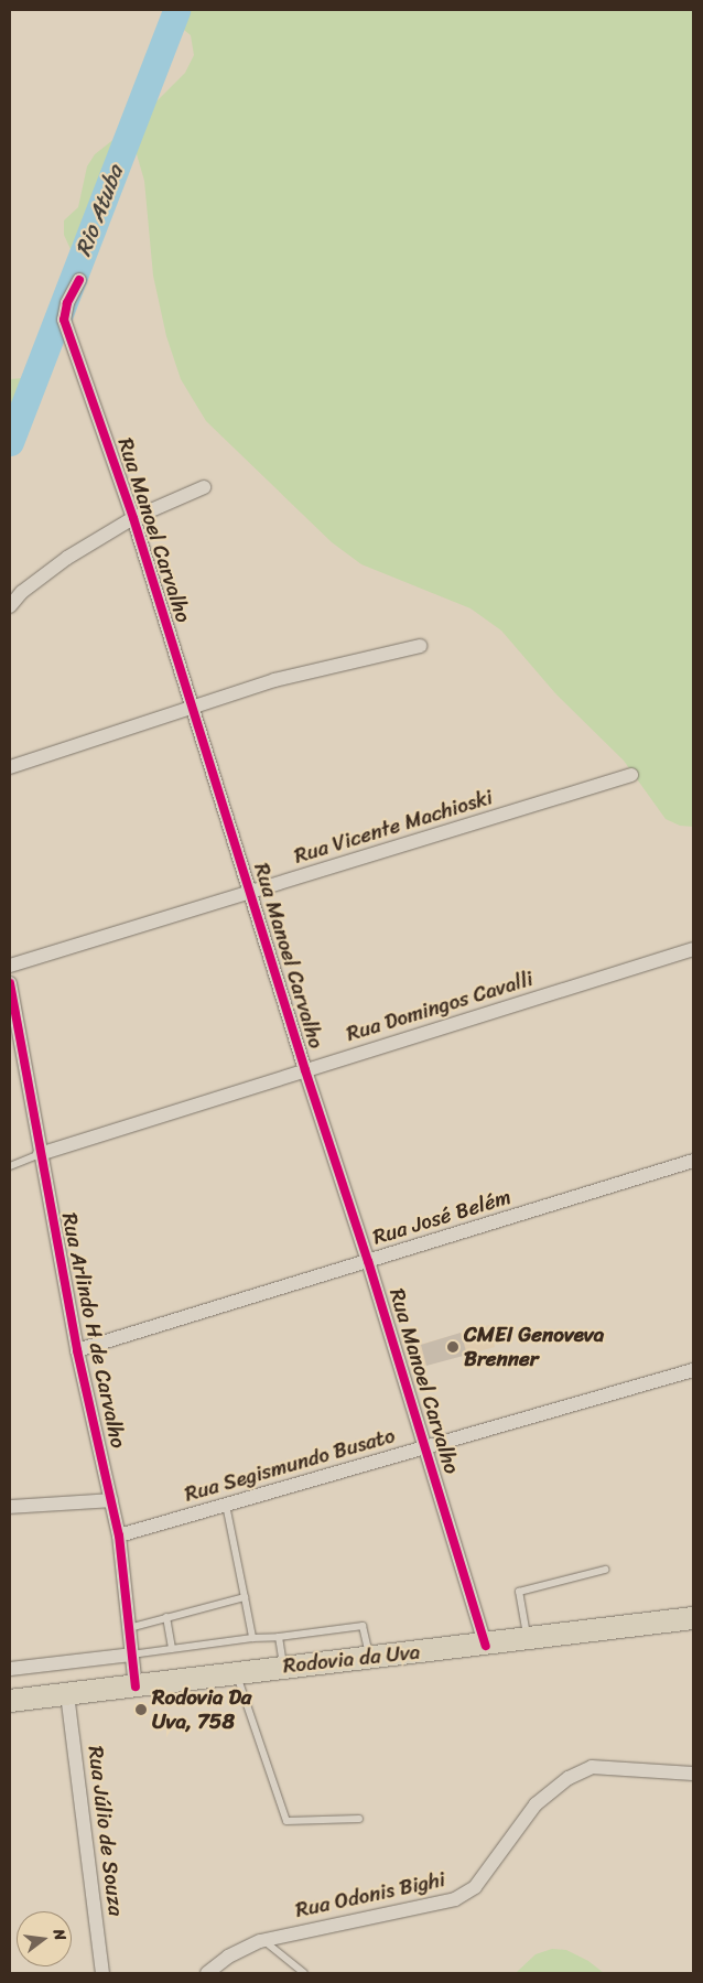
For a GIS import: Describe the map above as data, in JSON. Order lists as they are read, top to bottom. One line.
{"streets":{"highway":["Rodovia da Uva"],"street":["Rua Manoel Carvalho","Rua Vicente Machioski","Rua Domingos Cavalli","Rua José Belém","Rua Arlindo H de Carvalho","Rua Segismundo Busato","Rua Júlio de Souza","Rua Odonis Bighi"]},"crossings":[["Rua Manoel Carvalho","Rua Vicente Machioski"],["Rua Manoel Carvalho","Rua Domingos Cavalli"],["Rua Manoel Carvalho","Rua José Belém"],["Rua Manoel Carvalho","Rua Segismundo Busato"],["Rua Manoel Carvalho","Rodovia da Uva"],["Rua Domingos Cavalli","Rua Arlindo H de Carvalho"],["Rua José Belém","Rua Arlindo H de Carvalho"],["Rua Arlindo H de Carvalho","Rua Segismundo Busato"],["Rua Arlindo H de Carvalho","Rodovia da Uva"],["Rodovia da Uva","Rua Júlio de Souza"]],"water":["Rio Atuba"],"places":["CMEI Genoveva Brenner","Rodovia Da Uva, 758"],"north":"right"}
